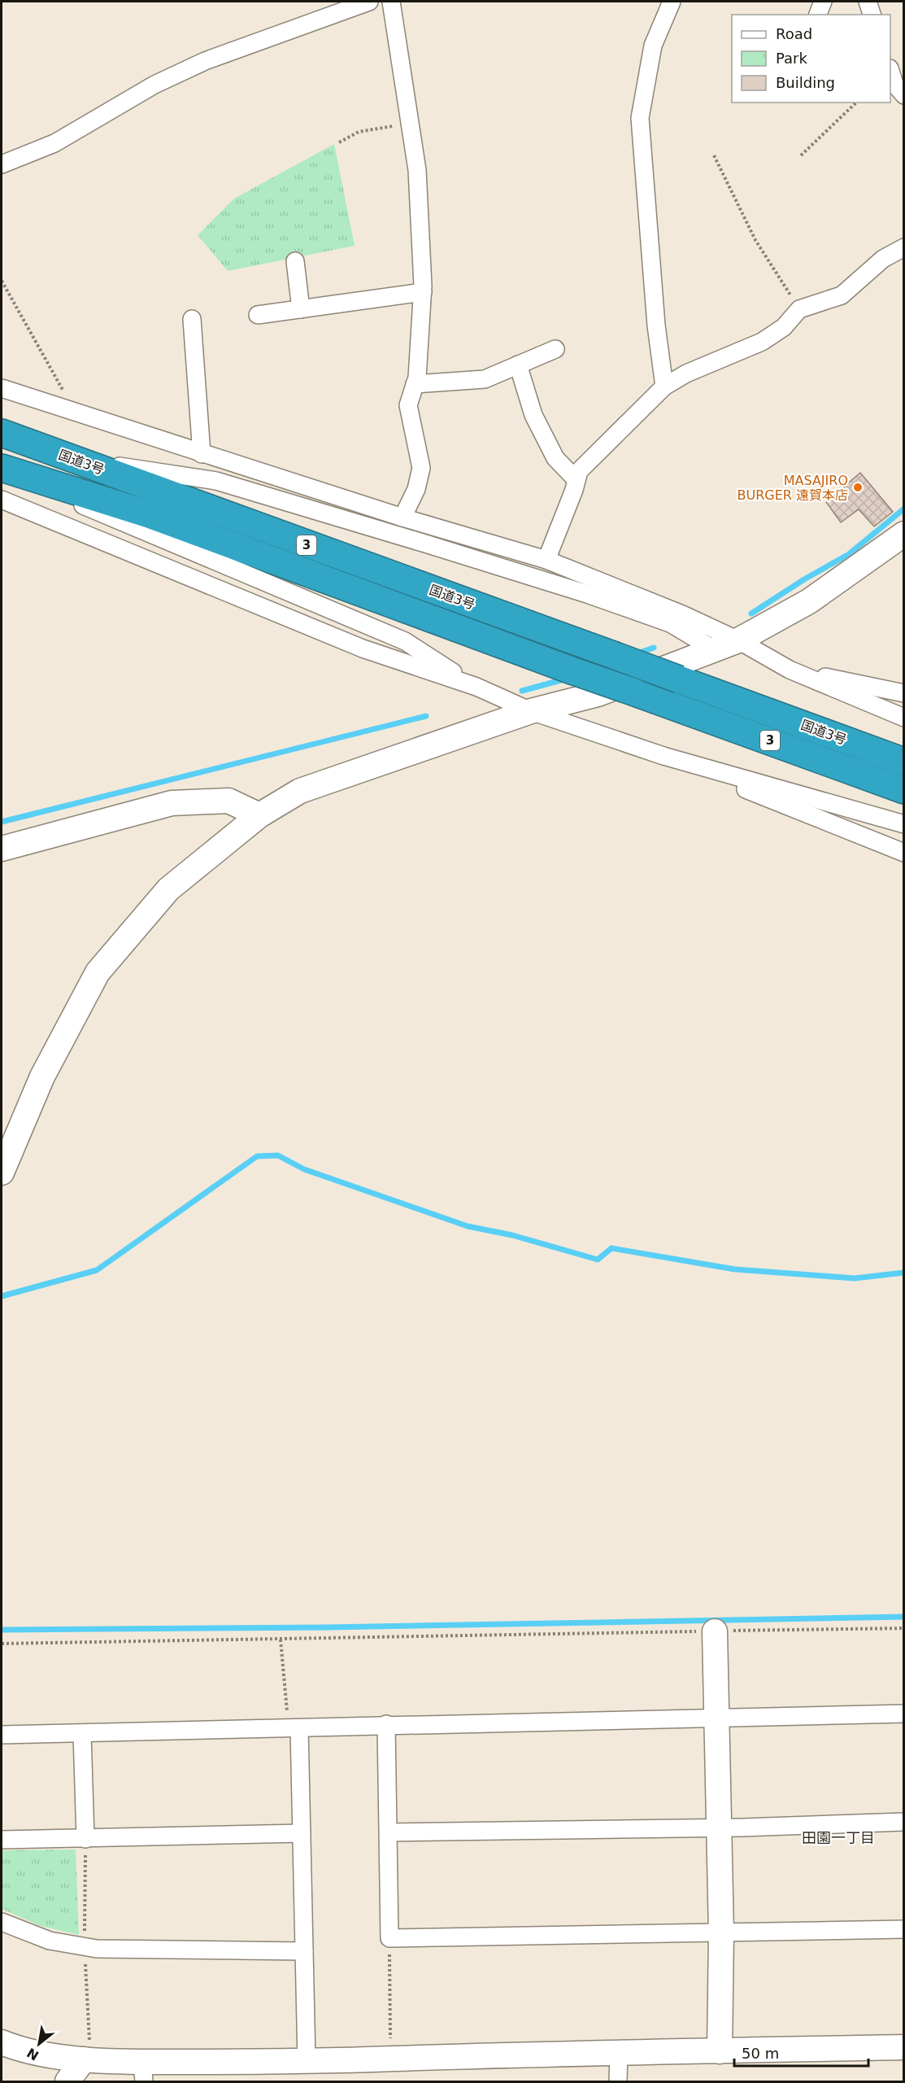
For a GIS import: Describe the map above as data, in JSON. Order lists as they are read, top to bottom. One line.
{"streets":{"highway":["国道3号","3"]},"districts":["田園一丁目"],"places":["MASAJIRO BURGER 遠賀本店"],"legend":["Road","Park","Building"],"scale_bar":"50 m","north":"bottom left"}
